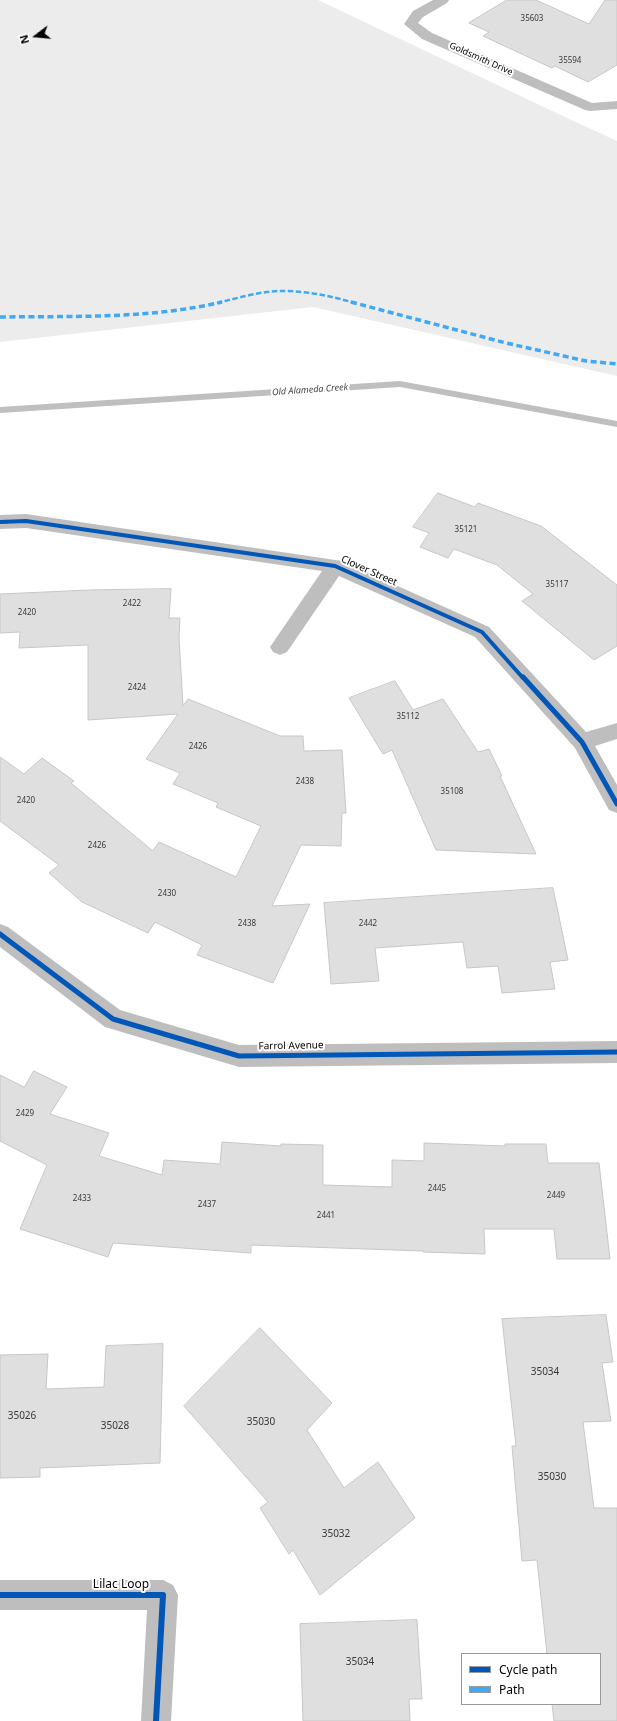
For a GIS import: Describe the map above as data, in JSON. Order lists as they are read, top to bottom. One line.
{"streets":{"street":["Goldsmith Drive","Clover Street","Farrol Avenue","Lilac Loop"]},"water":["Old Alameda Creek"],"house_numbers":["35603","35594","35121","35117","2422","2420","2424","35112","2426","2438","35108","2420","2426","2430","2438","2442","2429","2445","2449","2433","2437","2441","35034","35026","35030","35028","35030","35032","35034"],"legend":["Cycle path","Path"],"north":"left"}
